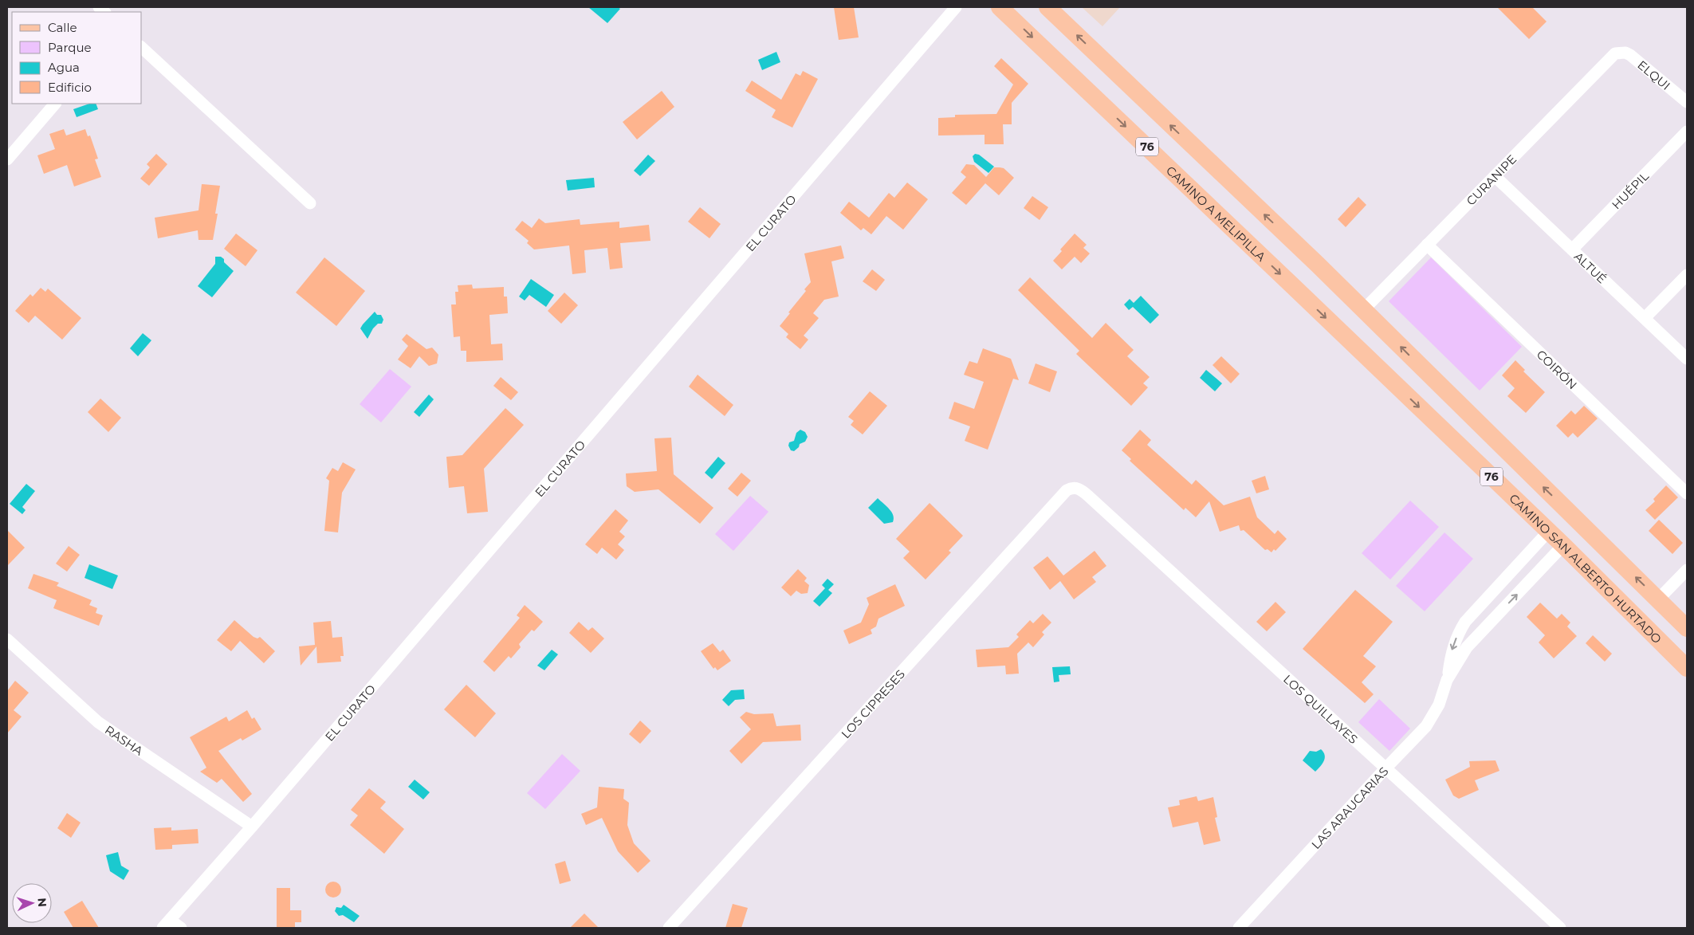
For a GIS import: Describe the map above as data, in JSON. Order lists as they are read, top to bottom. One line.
{"streets":{"main road":["76","CAMINO A MELIPILLA","CAMINO SAN ALBERTO HURTADO"],"street":["ELQUI","CURANIPE","HUÉPIL","EL CURATO","ALTUÉ","COIRÓN","LOS CIPRESES","LOS QUILLAYES","RASHA","LAS ARAUCARIAS"]},"crossings":[["ELQUI","CURANIPE"],["76","CURANIPE"],["CURANIPE","ALTUÉ"],["CURANIPE","COIRÓN"],["HUÉPIL","ALTUÉ"],["CAMINO A MELIPILLA","CAMINO SAN ALBERTO HURTADO"],["EL CURATO","RASHA"],["CAMINO SAN ALBERTO HURTADO","LAS ARAUCARIAS"],["LOS CIPRESES","LOS QUILLAYES"],["LOS QUILLAYES","LAS ARAUCARIAS"]],"legend":["Calle","Parque","Agua","Edificio"],"north":"right"}
